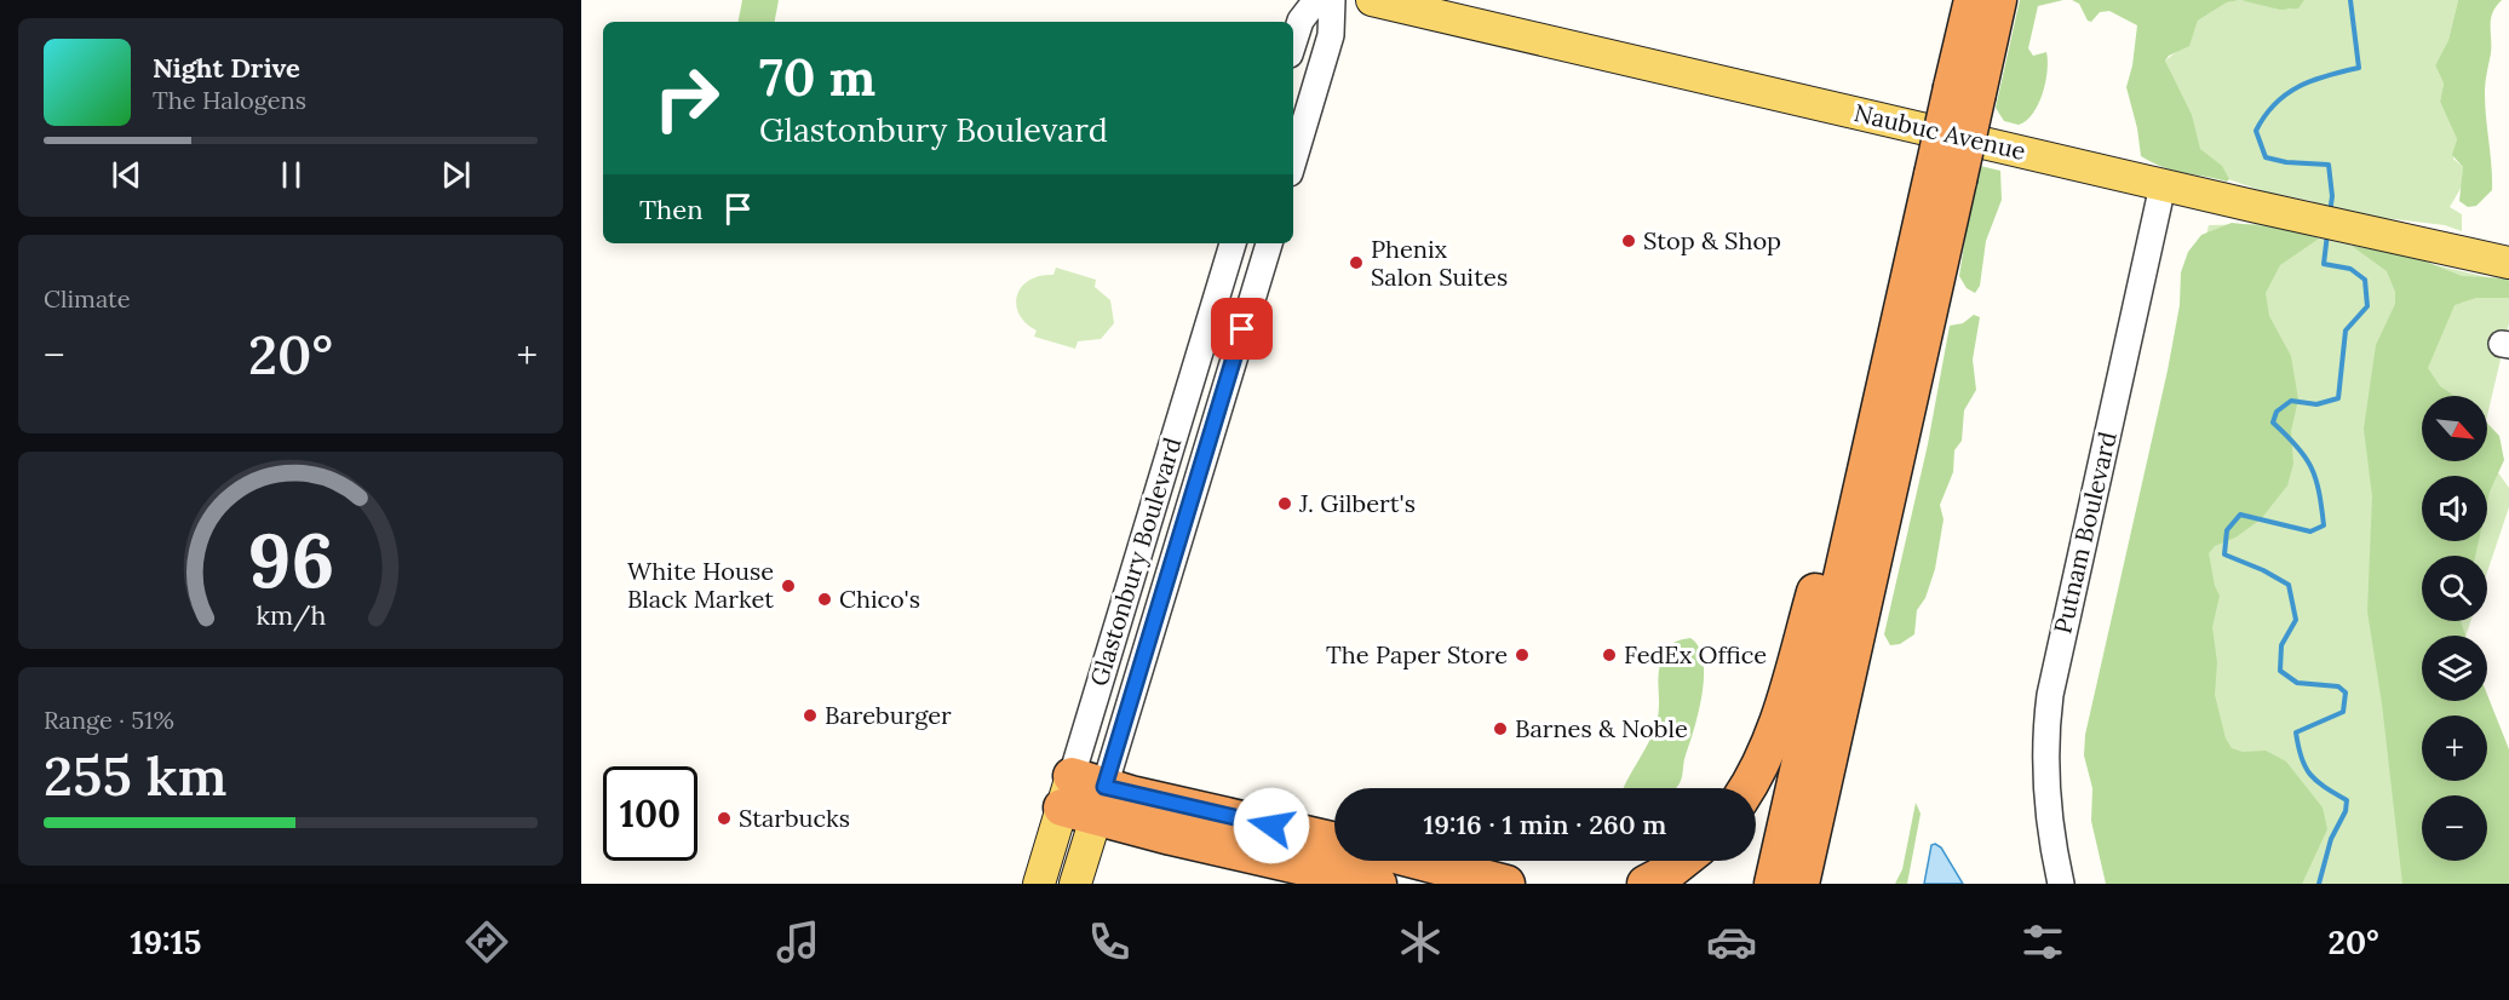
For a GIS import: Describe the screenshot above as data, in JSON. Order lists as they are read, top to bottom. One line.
{"streets":{"main road":["Naubuc Avenue","Glastonbury Boulevard"],"street":["Putnam Boulevard"]},"crossings":[["Naubuc Avenue","Putnam Boulevard"]],"places":["Stop & Shop","Phenix Salon Suites","J. Gilbert's","White House Black Market","Chico's","The Paper Store","FedEx Office","Bareburger","Barnes & Noble","Starbucks"],"north":"bottom right","page":{"turn":["70 m","Glastonbury Boulevard"],"song":["Night Drive","The Halogens"],"then":"Then","tile":["Climate",["Range · 51%","255 km"]],"heat":["−","20°","+"],"map_buttons":["+","−"],"limit":"100","trip":"19:16 · 1 min · 260 m","tabs":["19:15","20°"],"gauge":["96","km/h"]}}
